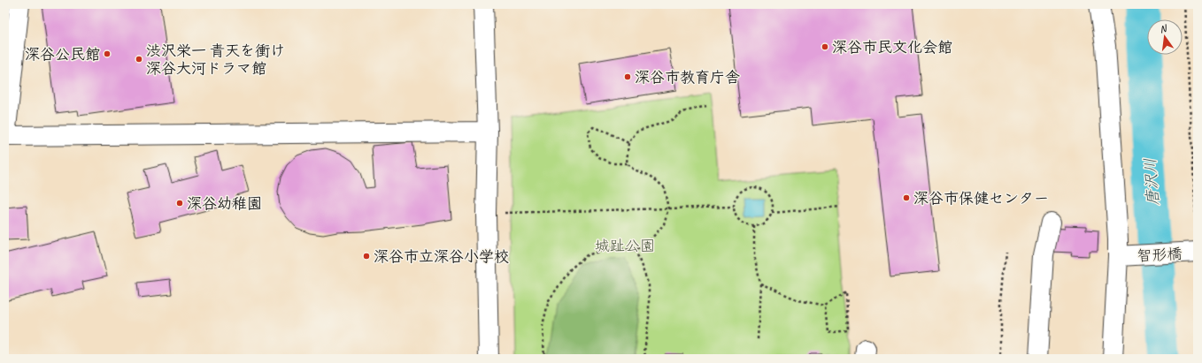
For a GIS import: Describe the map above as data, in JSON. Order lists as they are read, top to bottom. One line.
{"streets":{"street":["智形橋"]},"water":["唐沢川"],"parks":["城趾公園"],"places":["深谷市民文化会館","深谷公民館","渋沢栄一 青天を衝け 深谷大河ドラマ館","深谷市教育庁舎","深谷市保健センター","深谷幼稚園","深谷市立深谷小学校"],"north":"top"}
